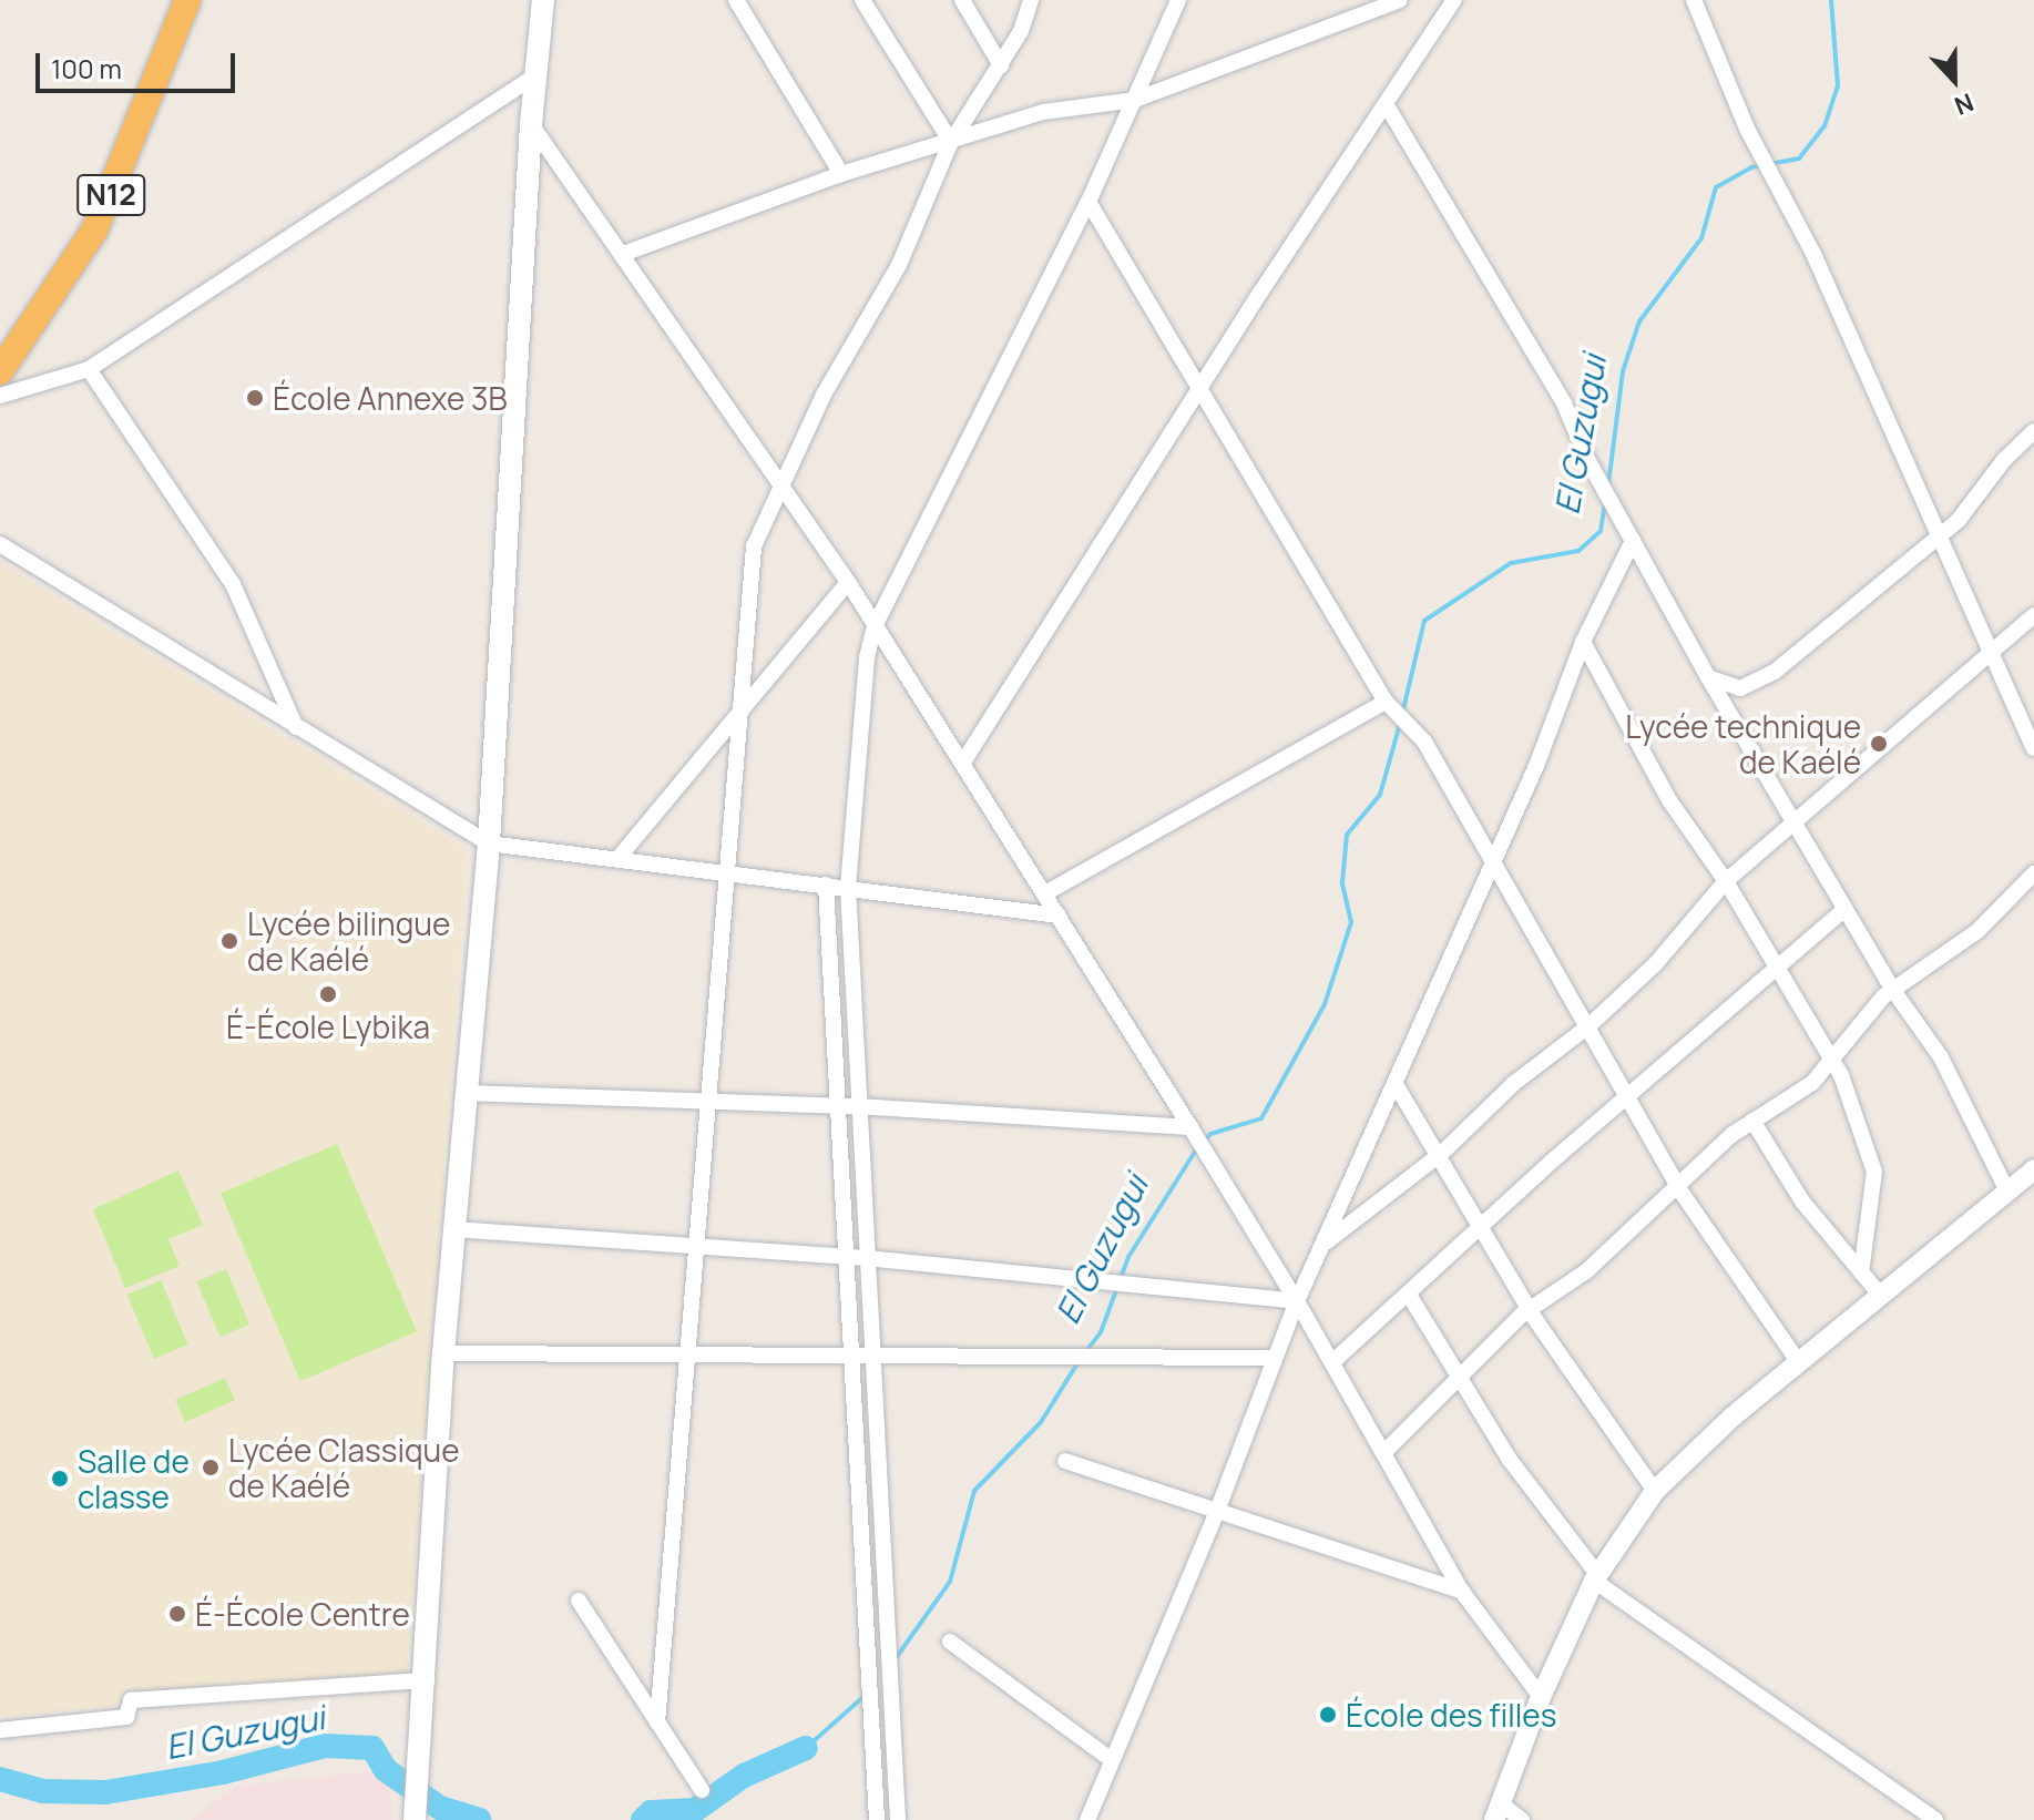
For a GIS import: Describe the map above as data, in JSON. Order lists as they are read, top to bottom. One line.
{"streets":{"highway":["N12"]},"water":["El Guzugui"],"places":["École Annexe 3B","Lycée technique de Kaélé","Lycée bilingue de Kaélé","É-École Lybika","Lycée Classique de Kaélé","Salle de classe","É-École Centre","École des filles"],"scale_bar":"100 m","north":"bottom"}
